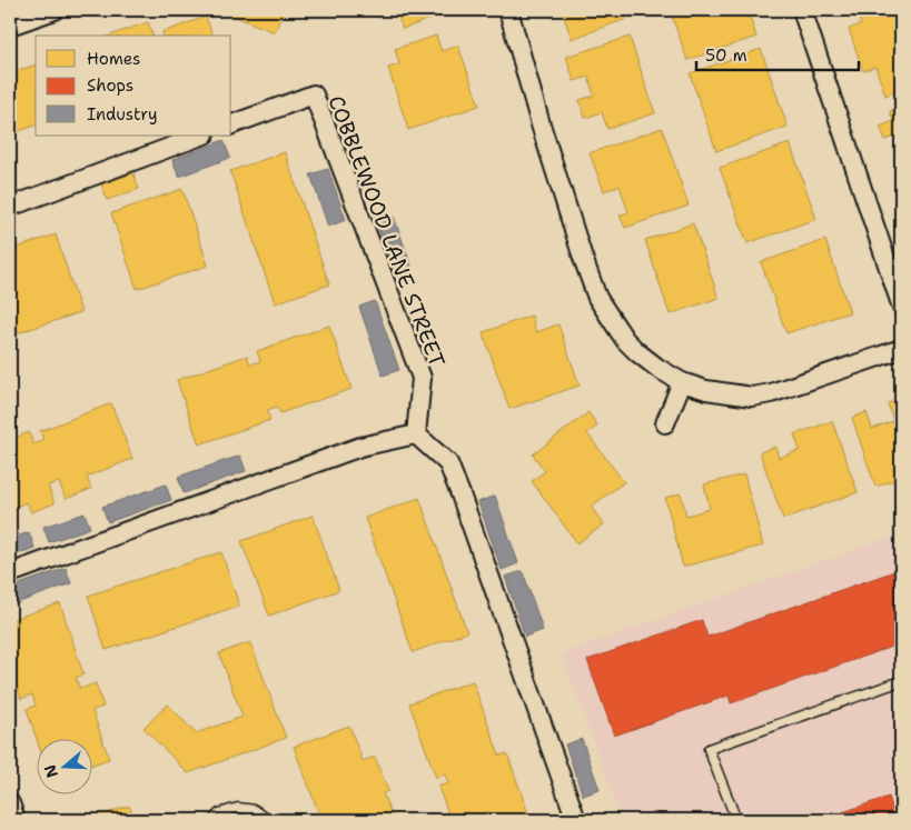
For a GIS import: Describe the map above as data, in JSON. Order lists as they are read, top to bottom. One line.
{"streets":{"street":["COBBLEWOOD LANE STREET"]},"legend":["Homes","Shops","Industry"],"scale_bar":"50 m","north":"left"}
